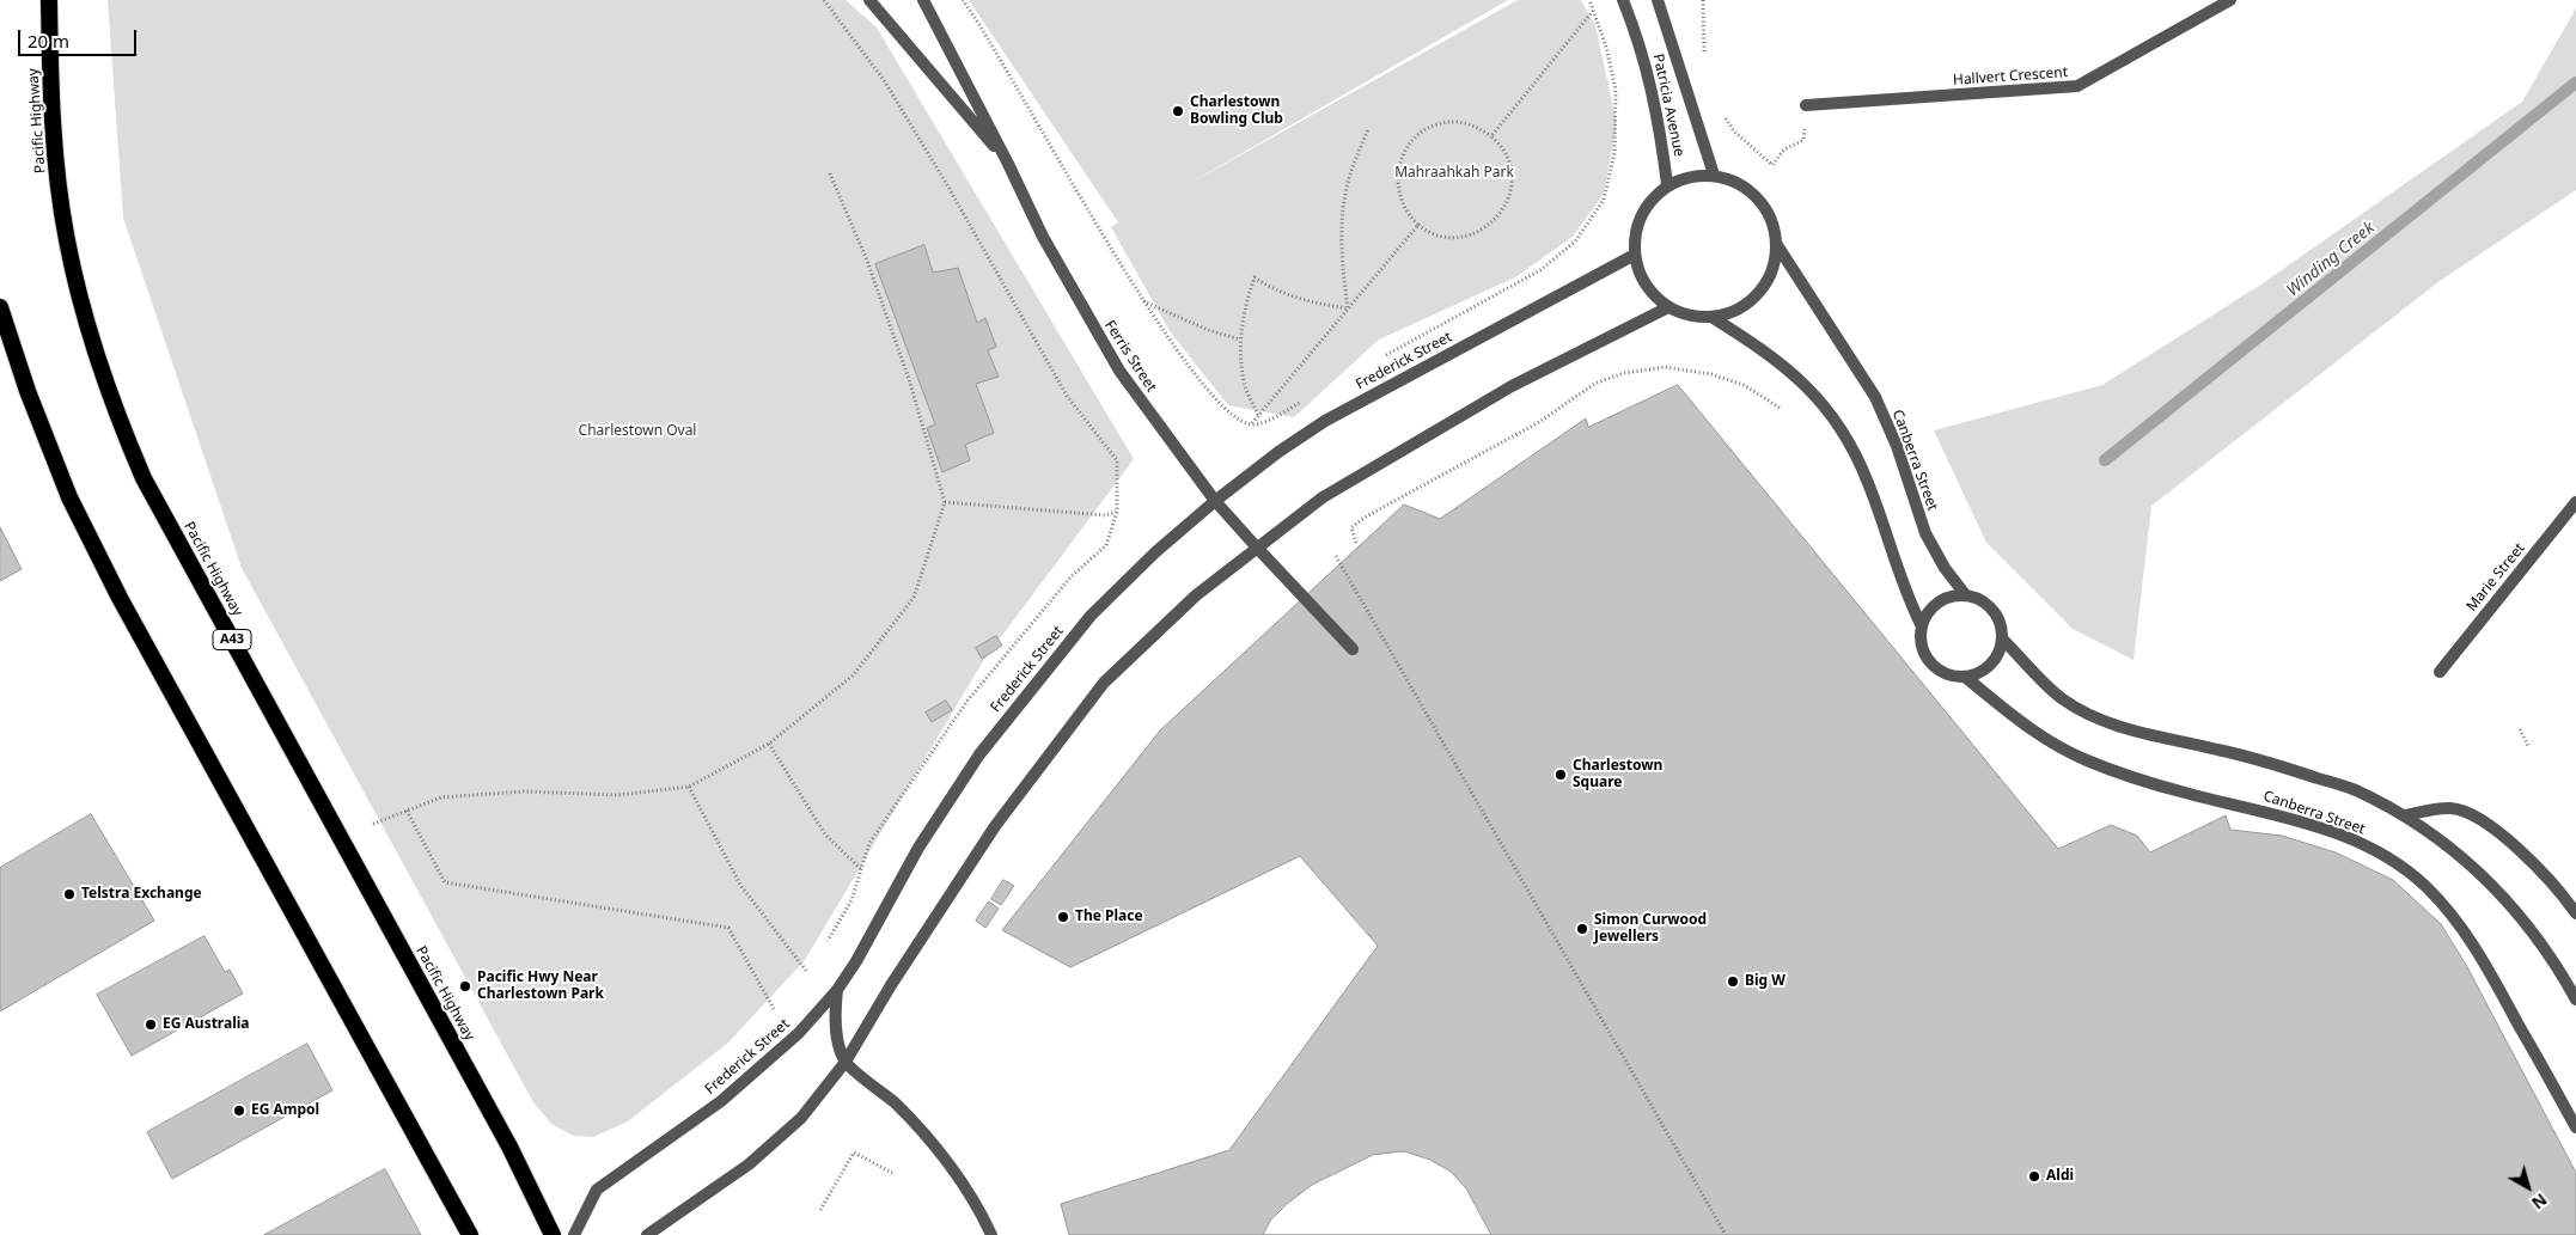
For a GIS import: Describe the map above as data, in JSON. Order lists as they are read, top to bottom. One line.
{"streets":{"highway":["Pacific Highway","A43"],"street":["Hallvert Crescent","Patricia Avenue","Ferris Street","Frederick Street","Canberra Street","Marie Street"]},"crossings":[["Patricia Avenue","Frederick Street"],["Patricia Avenue","Canberra Street"],["Ferris Street","Frederick Street"],["Frederick Street","Canberra Street"]],"water":["Winding Creek"],"parks":["Mahraahkah Park","Charlestown Oval"],"places":["Charlestown Bowling Club","Charlestown Square","Telstra Exchange","The Place","Simon Curwood Jewellers","Big W","Pacific Hwy Near Charlestown Park","EG Australia","EG Ampol","Aldi"],"scale_bar":"20 m","north":"bottom right"}
